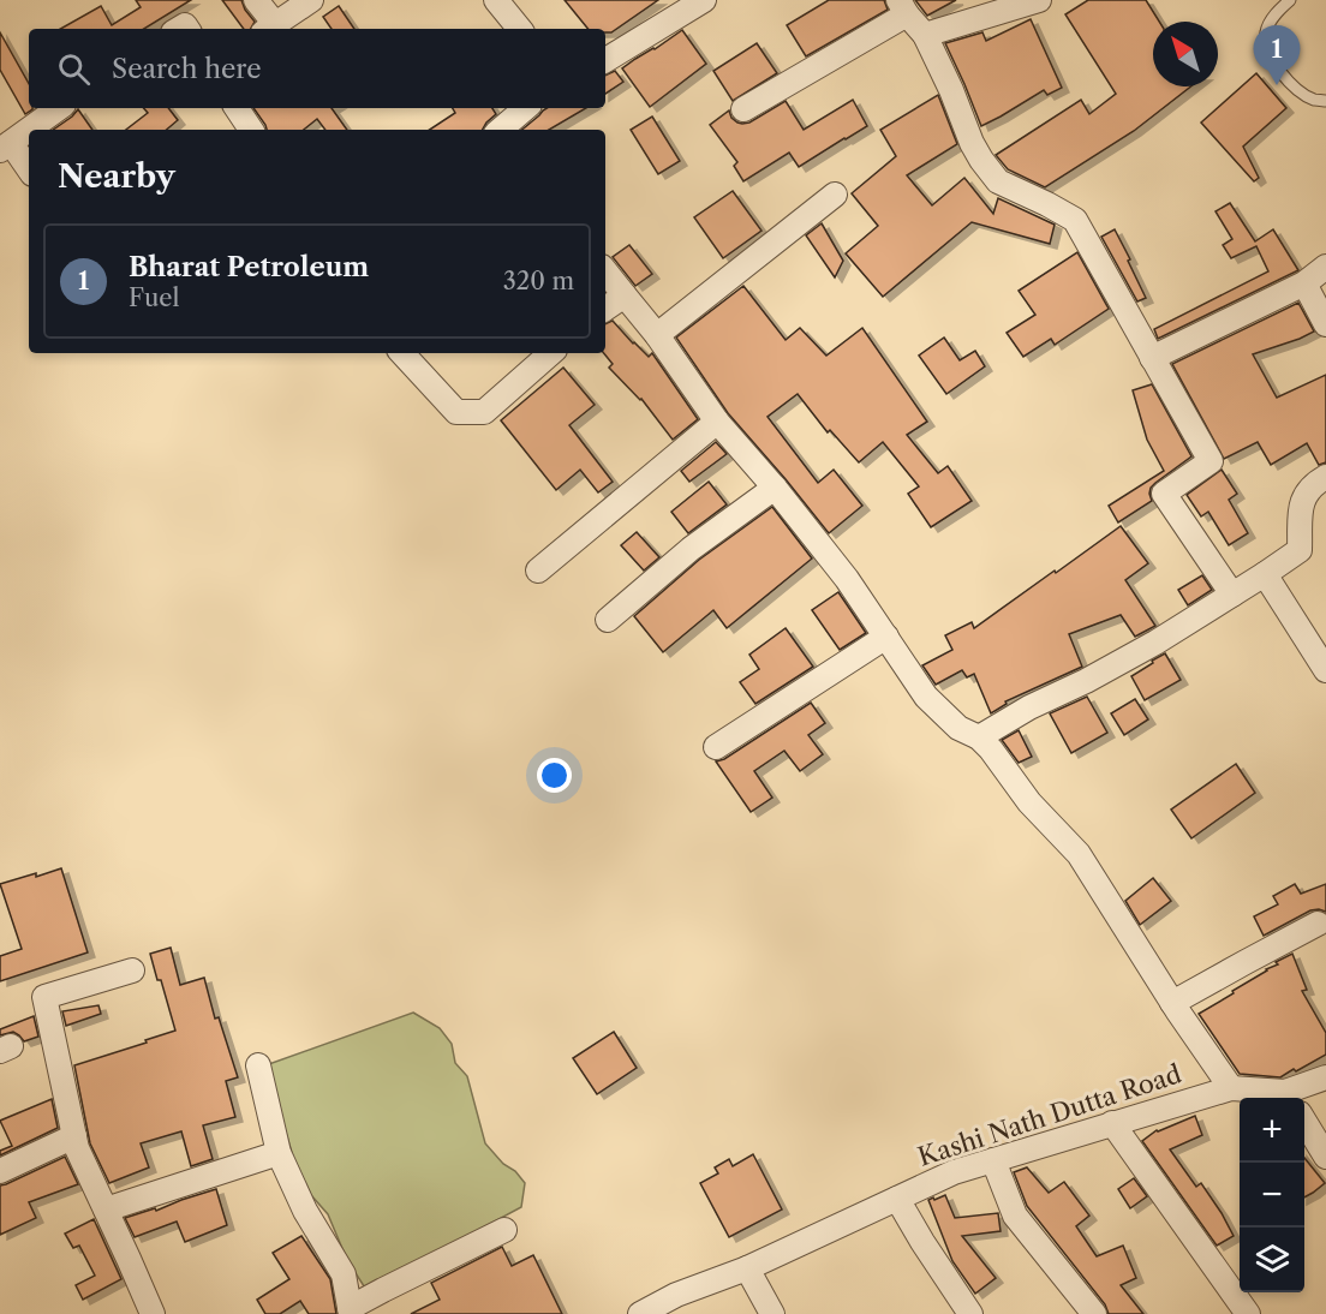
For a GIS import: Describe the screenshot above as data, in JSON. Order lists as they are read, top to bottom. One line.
{"streets":{"street":["Kashi Nath Dutta Road"]},"north":"top left","page":{"pins":"1","search":"Search here","heading":"Nearby","list":[{"mark":"1","name":"Bharat Petroleum","note":"Fuel","value":"320 m"}],"map_buttons":["+","−"]}}
